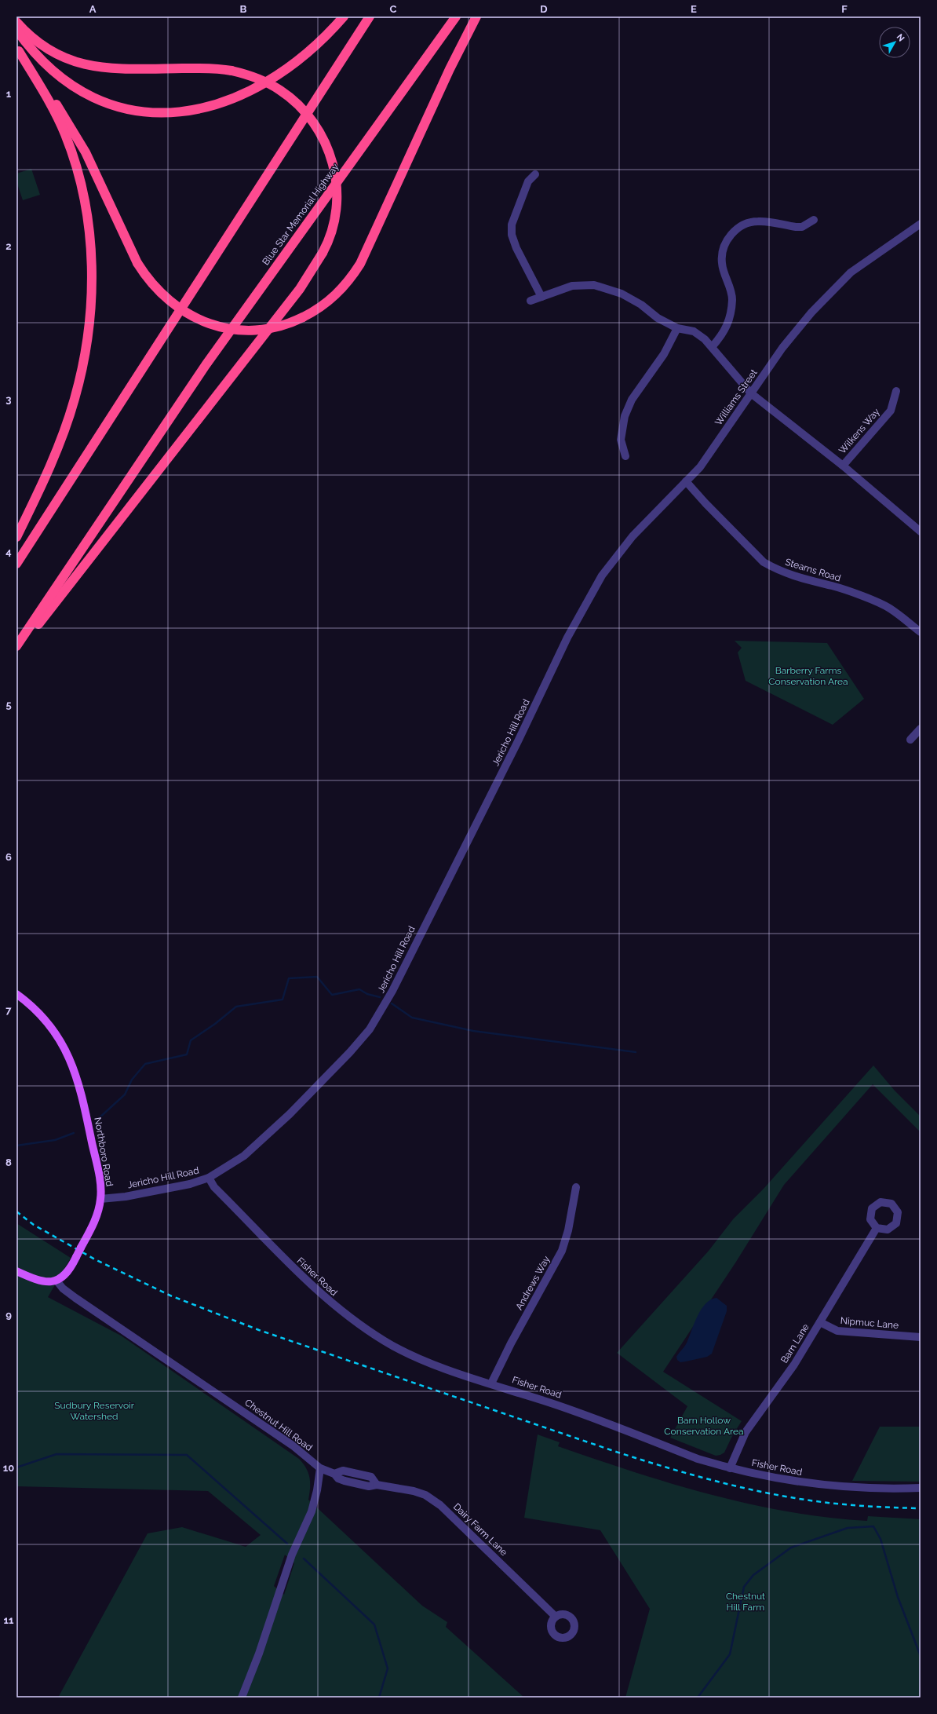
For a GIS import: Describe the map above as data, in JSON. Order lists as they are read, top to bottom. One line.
{"streets":{"highway":["Blue Star Memorial Highway"],"main road":["Northboro Road"],"street":["Williams Street","Wilkens Way","Stearns Road","Jericho Hill Road","Fisher Road","Andrews Way","Nipmuc Lane","Barn Lane","Chestnut Hill Road","Dairy Farm Lane"]},"crossings":[["Williams Street","Stearns Road"],["Williams Street","Jericho Hill Road"],["Jericho Hill Road","Northboro Road"],["Jericho Hill Road","Fisher Road"],["Northboro Road","Chestnut Hill Road"],["Fisher Road","Andrews Way"],["Fisher Road","Barn Lane"],["Nipmuc Lane","Barn Lane"],["Chestnut Hill Road","Dairy Farm Lane"]],"parks":["Barberry Farms Conservation Area","Sudbury Reservoir Watershed","Barn Hollow Conservation Area","Chestnut Hill Farm"],"north":"top right","grid":{"columns":["A","B","C","D","E","F"],"rows":["1","2","3","4","5","6","7","8","9","10","11"]}}
